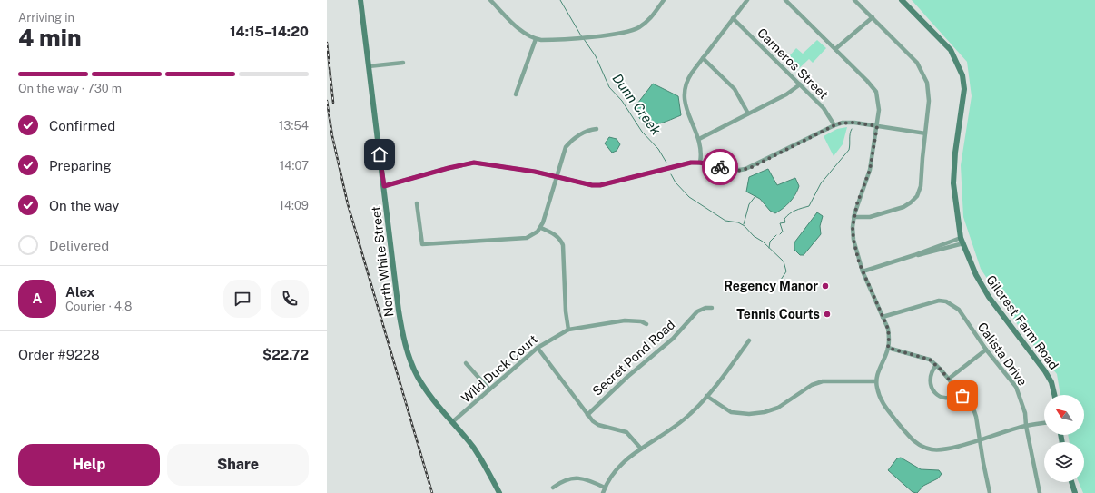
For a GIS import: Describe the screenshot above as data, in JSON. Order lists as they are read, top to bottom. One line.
{"streets":{"main road":["North White Street","Gilcrest Farm Road"],"street":["Carneros Street","Calista Drive","Secret Pond Road","Wild Duck Court"]},"crossings":[["North White Street","Wild Duck Court"]],"water":["Dunn Creek"],"places":["Regency Manor","Tennis Courts"],"north":"top left","page":{"heading":["4 min","Arriving in","14:15–14:20"],"panel":["Alex","Courier · 4.8","Order #9228","$22.72"],"bar":"On the way · 730 m","list":[["Confirmed","13:54"],["Preparing","14:07"],["On the way","14:09"],"Delivered"],"round":"A","buttons":["Help","Share"]}}
